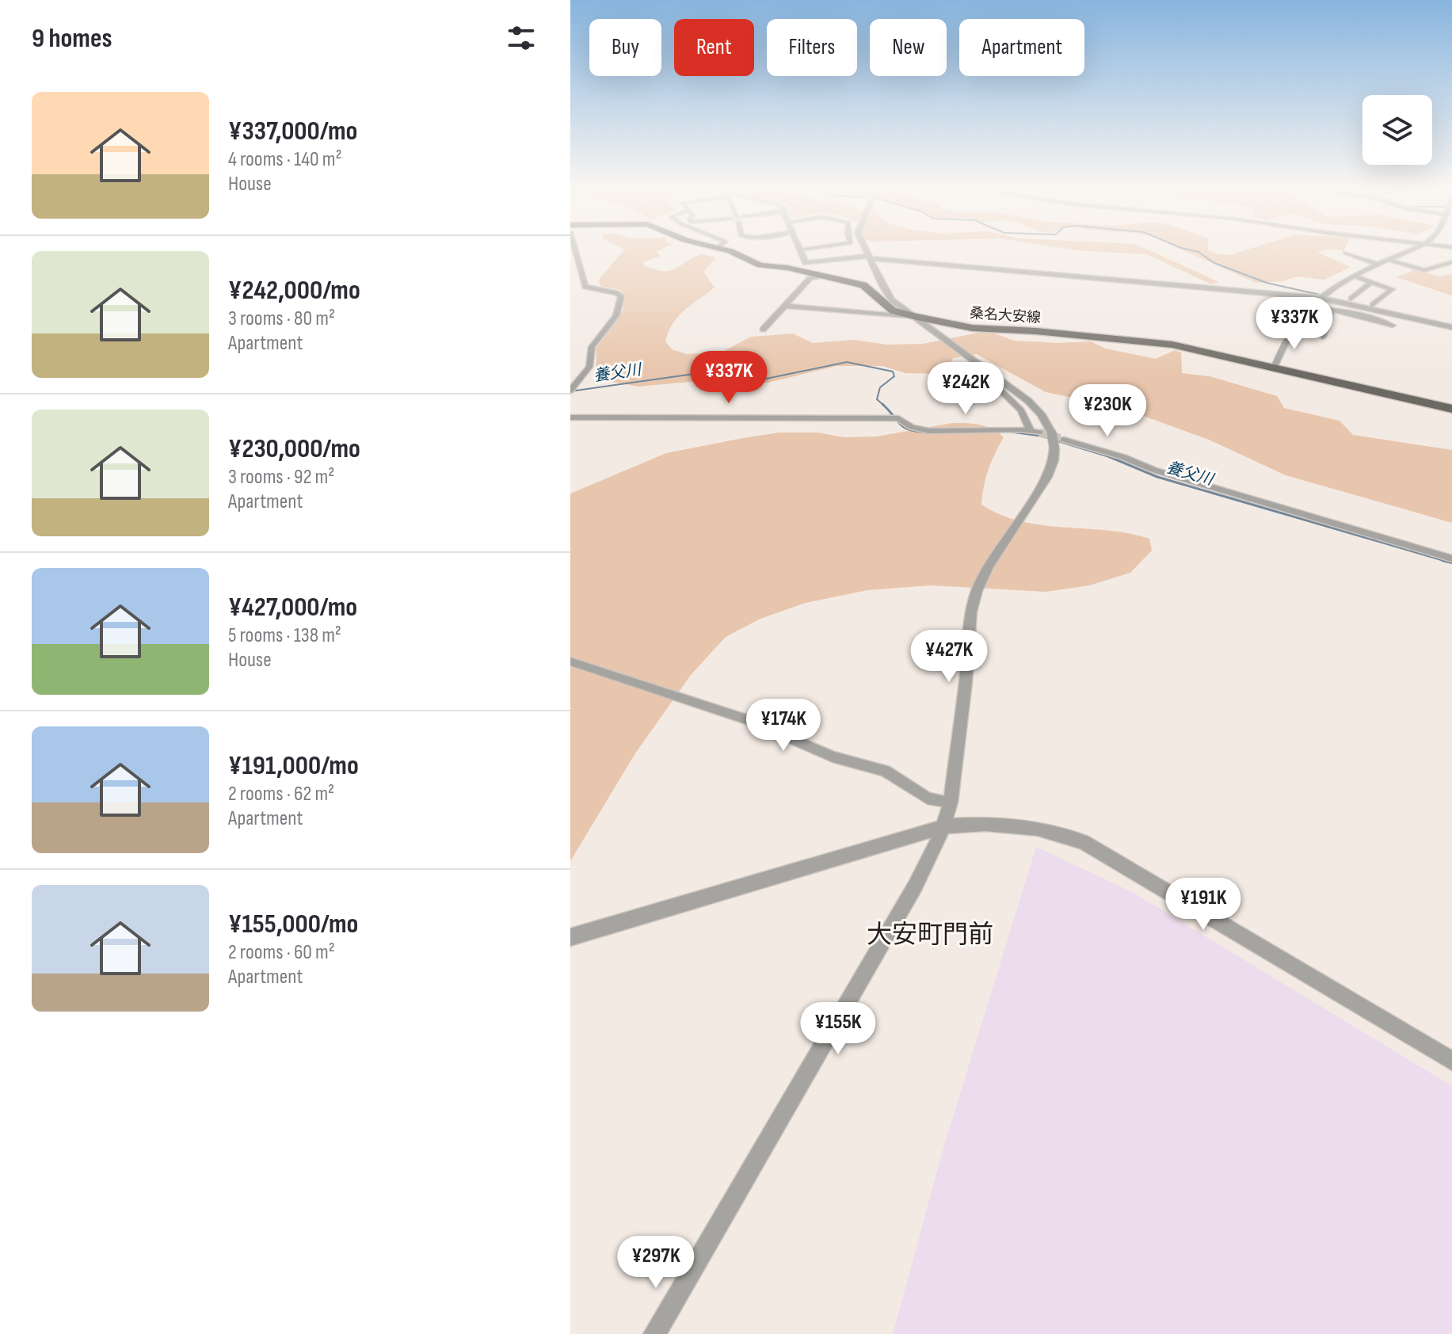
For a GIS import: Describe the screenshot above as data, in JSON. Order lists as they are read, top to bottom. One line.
{"streets":{"main road":["桑名大安線"]},"districts":["大安町門前"],"water":["養父川"],"page":{"heading":"9 homes","chip":["Buy","Rent","Filters","New","Apartment"],"list":[{"name":"¥337,000/mo","note":"4 rooms · 140 m² · House"},{"name":"¥242,000/mo","note":"3 rooms · 80 m² · Apartment"},{"name":"¥230,000/mo","note":"3 rooms · 92 m² · Apartment"},{"name":"¥427,000/mo","note":"5 rooms · 138 m² · House"},{"name":"¥191,000/mo","note":"2 rooms · 62 m² · Apartment"},{"name":"¥155,000/mo","note":"2 rooms · 60 m² · Apartment"}],"price":["¥337K","¥337K","¥242K","¥230K","¥427K","¥174K","¥191K","¥155K","¥297K"]}}
